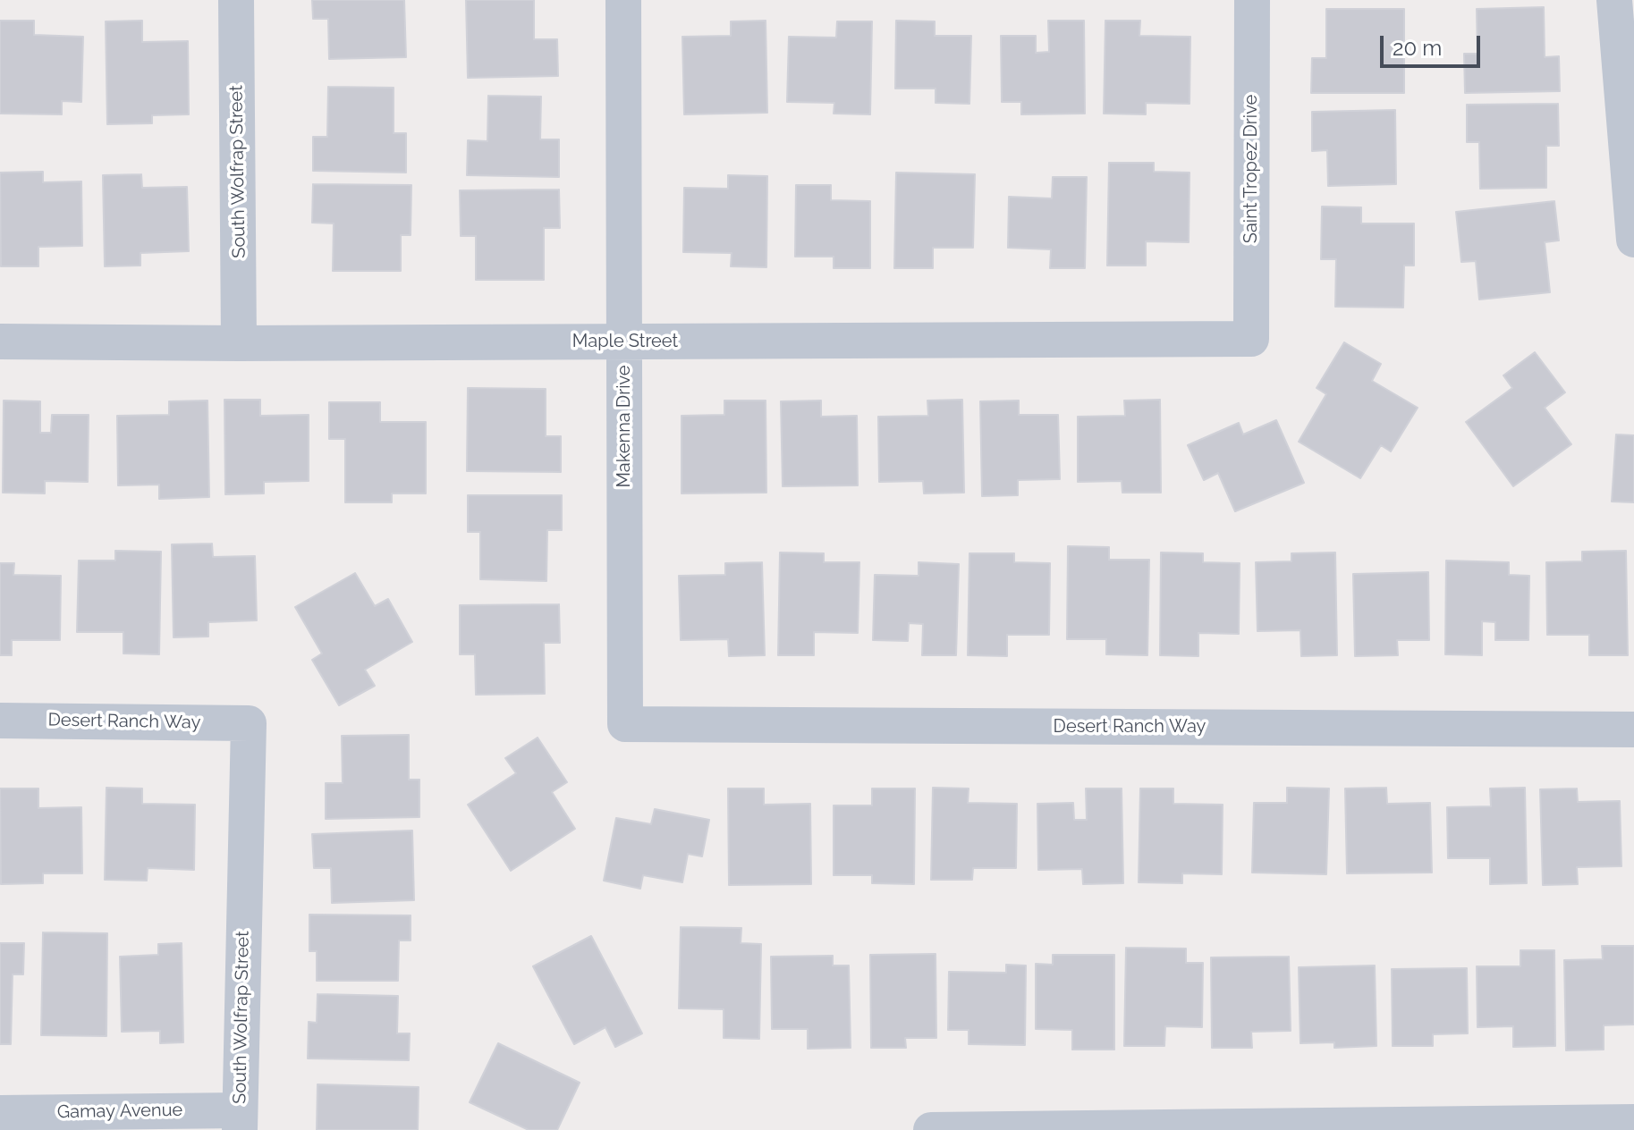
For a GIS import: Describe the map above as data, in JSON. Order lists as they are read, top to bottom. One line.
{"streets":{"street":["Saint Tropez Drive","South Wolfrap Street","Maple Street","Makenna Drive","Desert Ranch Way","Gamay Avenue"]},"crossings":[["Saint Tropez Drive","Maple Street"],["South Wolfrap Street","Maple Street"],["South Wolfrap Street","Desert Ranch Way"],["South Wolfrap Street","Gamay Avenue"],["Maple Street","Makenna Drive"],["Makenna Drive","Desert Ranch Way"]],"scale_bar":"20 m"}
